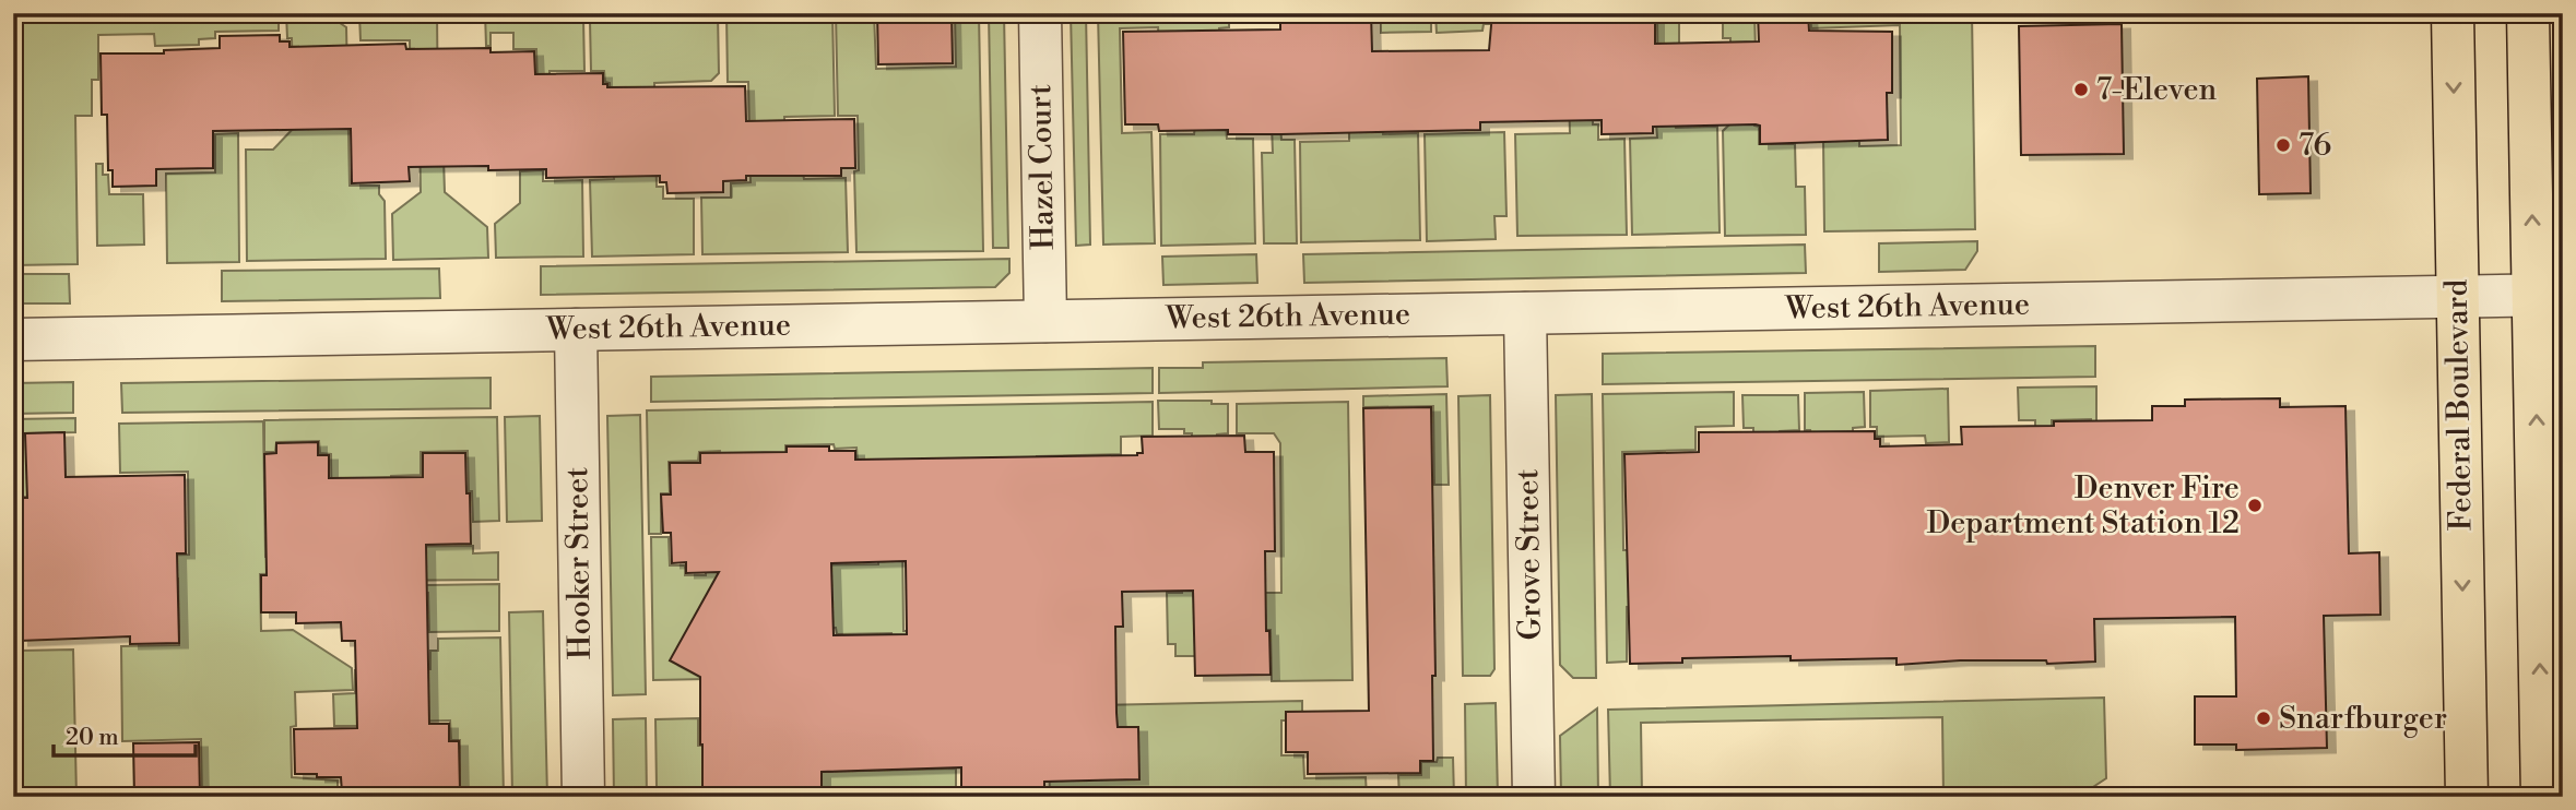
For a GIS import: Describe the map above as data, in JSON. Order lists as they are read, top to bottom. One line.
{"streets":{"main road":["Federal Boulevard"],"street":["Hazel Court","West 26th Avenue","Grove Street","Hooker Street"]},"crossings":[["Hazel Court","West 26th Avenue"],["West 26th Avenue","Federal Boulevard"],["West 26th Avenue","Grove Street"],["West 26th Avenue","Hooker Street"]],"places":["7-Eleven","76","Denver Fire Department Station 12","Snarfburger"],"scale_bar":"20 m"}
